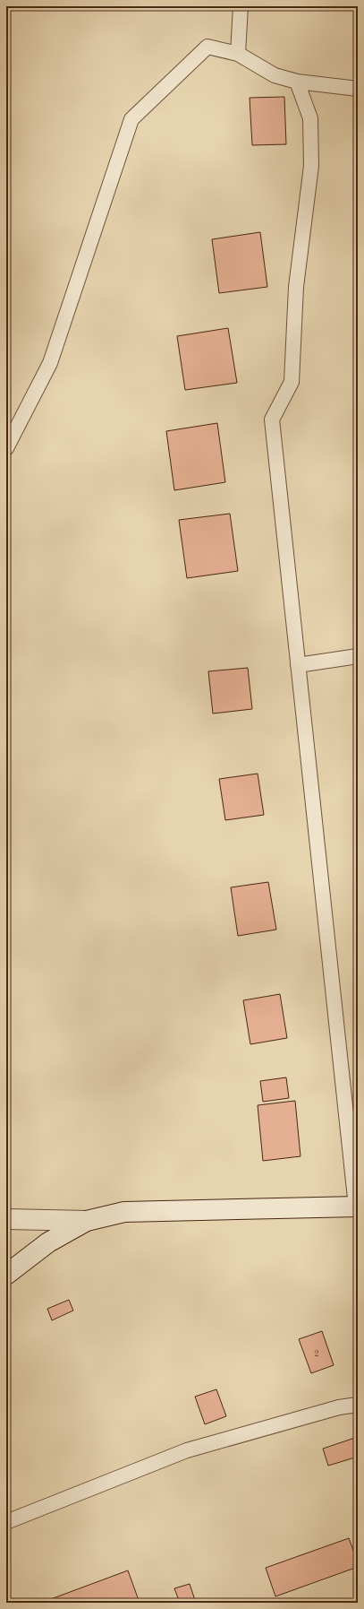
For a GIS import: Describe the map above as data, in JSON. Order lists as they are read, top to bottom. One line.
{"house_numbers":["2"]}
